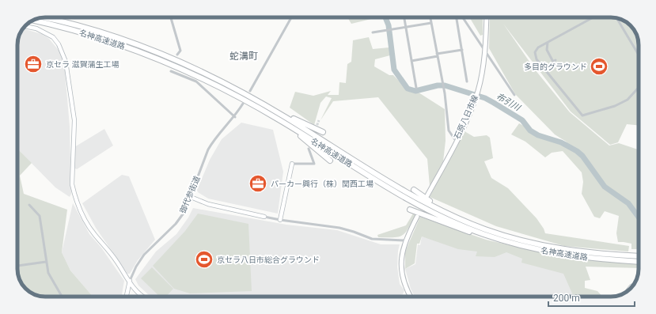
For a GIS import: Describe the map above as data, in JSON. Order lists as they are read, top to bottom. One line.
{"streets":{"highway":["名神高速道路"],"main road":["石原八日市線"],"street":["御代参街道"]},"districts":["蛇溝町"],"water":["布引川"],"places":{"office":["京セラ 滋賀蒲生工場","パーカー興行（株）関西工場"],"sports":["多目的グラウンド","京セラ八日市総合グラウンド"]},"scale_bar":"200 m"}
